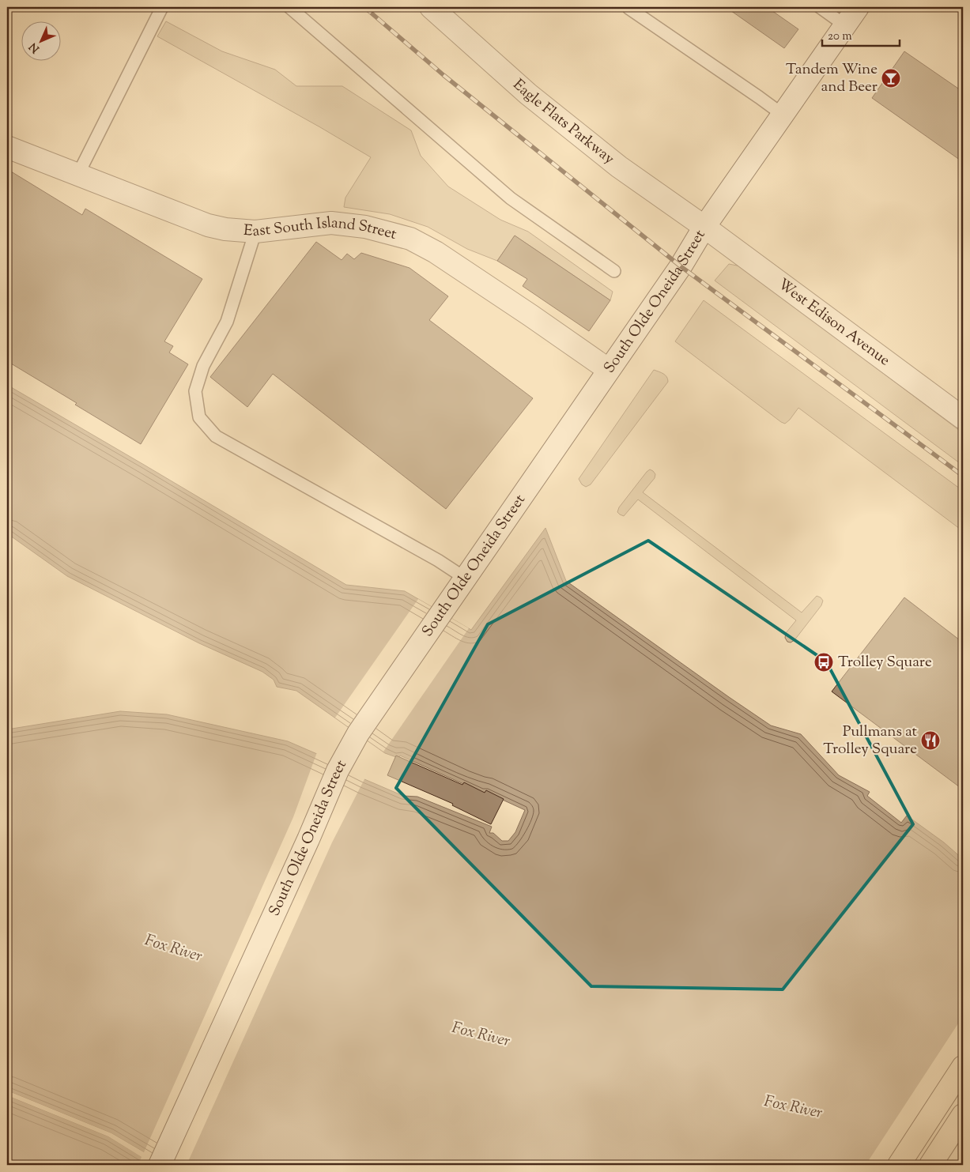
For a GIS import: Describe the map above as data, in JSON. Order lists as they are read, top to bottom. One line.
{"streets":{"street":["Eagle Flats Parkway","East South Island Street","South Olde Oneida Street","West Edison Avenue"]},"crossings":[["Eagle Flats Parkway","South Olde Oneida Street"],["Eagle Flats Parkway","West Edison Avenue"],["East South Island Street","South Olde Oneida Street"],["South Olde Oneida Street","West Edison Avenue"]],"water":["Fox River"],"places":{"bar":["Tandem Wine and Beer"],"bus stop":["Trolley Square"],"restaurant":["Pullmans at Trolley Square"]},"scale_bar":"20 m","north":"bottom left"}
